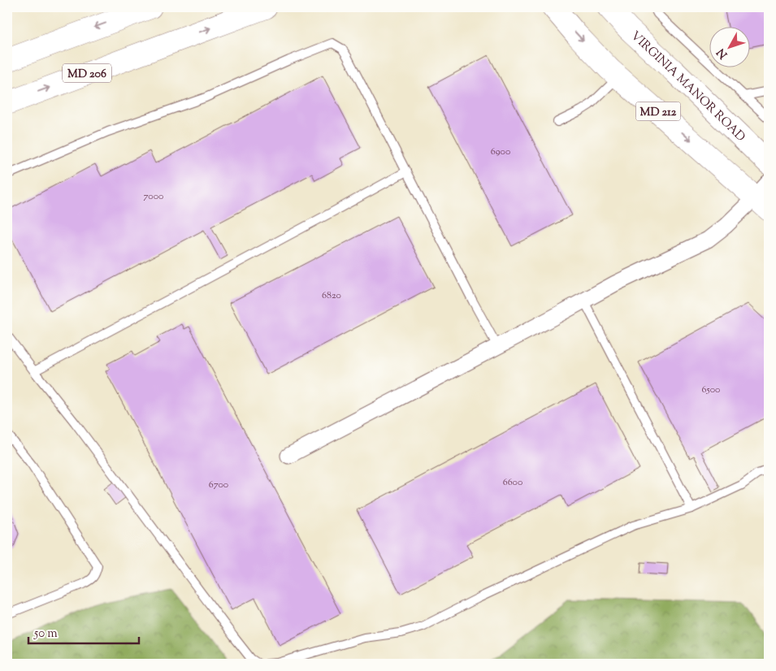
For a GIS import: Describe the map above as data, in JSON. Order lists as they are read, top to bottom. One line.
{"streets":{"main road":["MD 206","VIRGINIA MANOR ROAD","MD 212"]},"house_numbers":["6900","7000","6820","6500","6600","6700"],"scale_bar":"50 m","north":"bottom left"}
